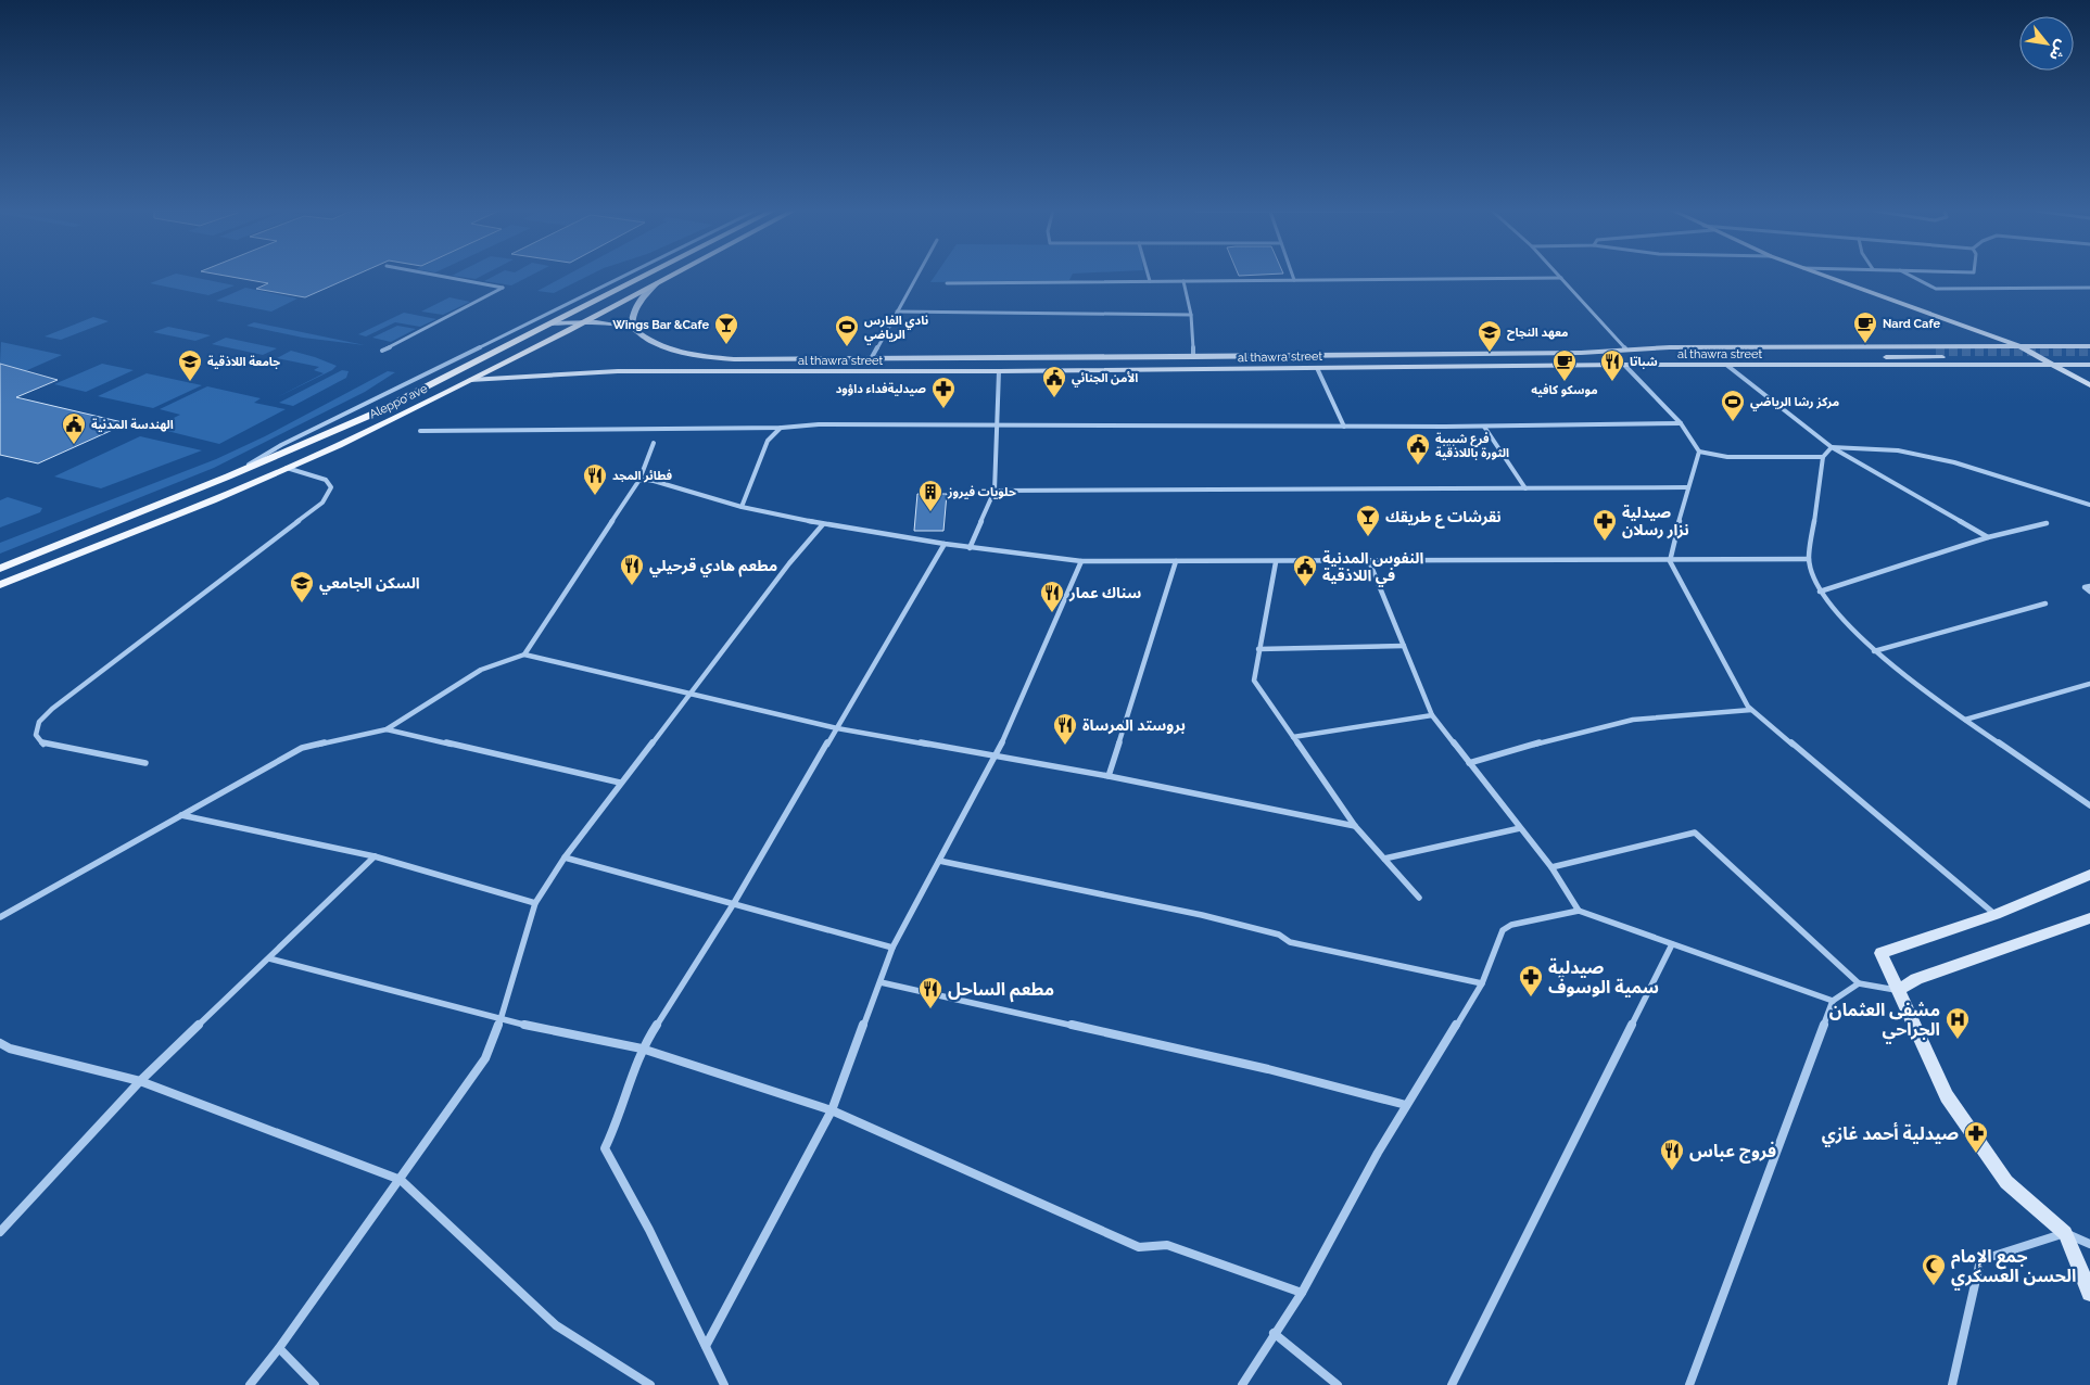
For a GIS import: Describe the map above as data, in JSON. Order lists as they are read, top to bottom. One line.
{"streets":{"main road":["al thawra street","Aleppo ave"]},"crossings":[["al thawra street","Aleppo ave"]],"places":{"cafe":["Nard Cafe","موسكو كافيه"],"bar":["Wings Bar &Cafe","نقرشات ع طريقك"],"sports":["نادي الفارس الرياضي","مركز رشا الرياضي"],"school or university":["معهد النجاح","جامعة اللاذقية","السكن الجامعي"],"restaurant":["شباتا","فطائر المجد","مطعم هادي قرحيلي","سناك عمار","بروستد المرساة","مطعم الساحل","فروج عباس"],"public building":["الأمن الجنائي","الهندسة المدنية","فرع شبيبة الثورة باللاذقية","النفوس المدنية في اللاذقية"],"pharmacy":["صيدليةفداء داؤود","صيدلية نزار رسلان","صيدلية سمية الوسوف","صيدلية أحمد غازي"],"building":["حلويات فيروز"],"hospital":["مشفى العثمان الجراحي"],"mosque":["جمع الإمام الحسن العسكري"]},"north":"bottom right"}
